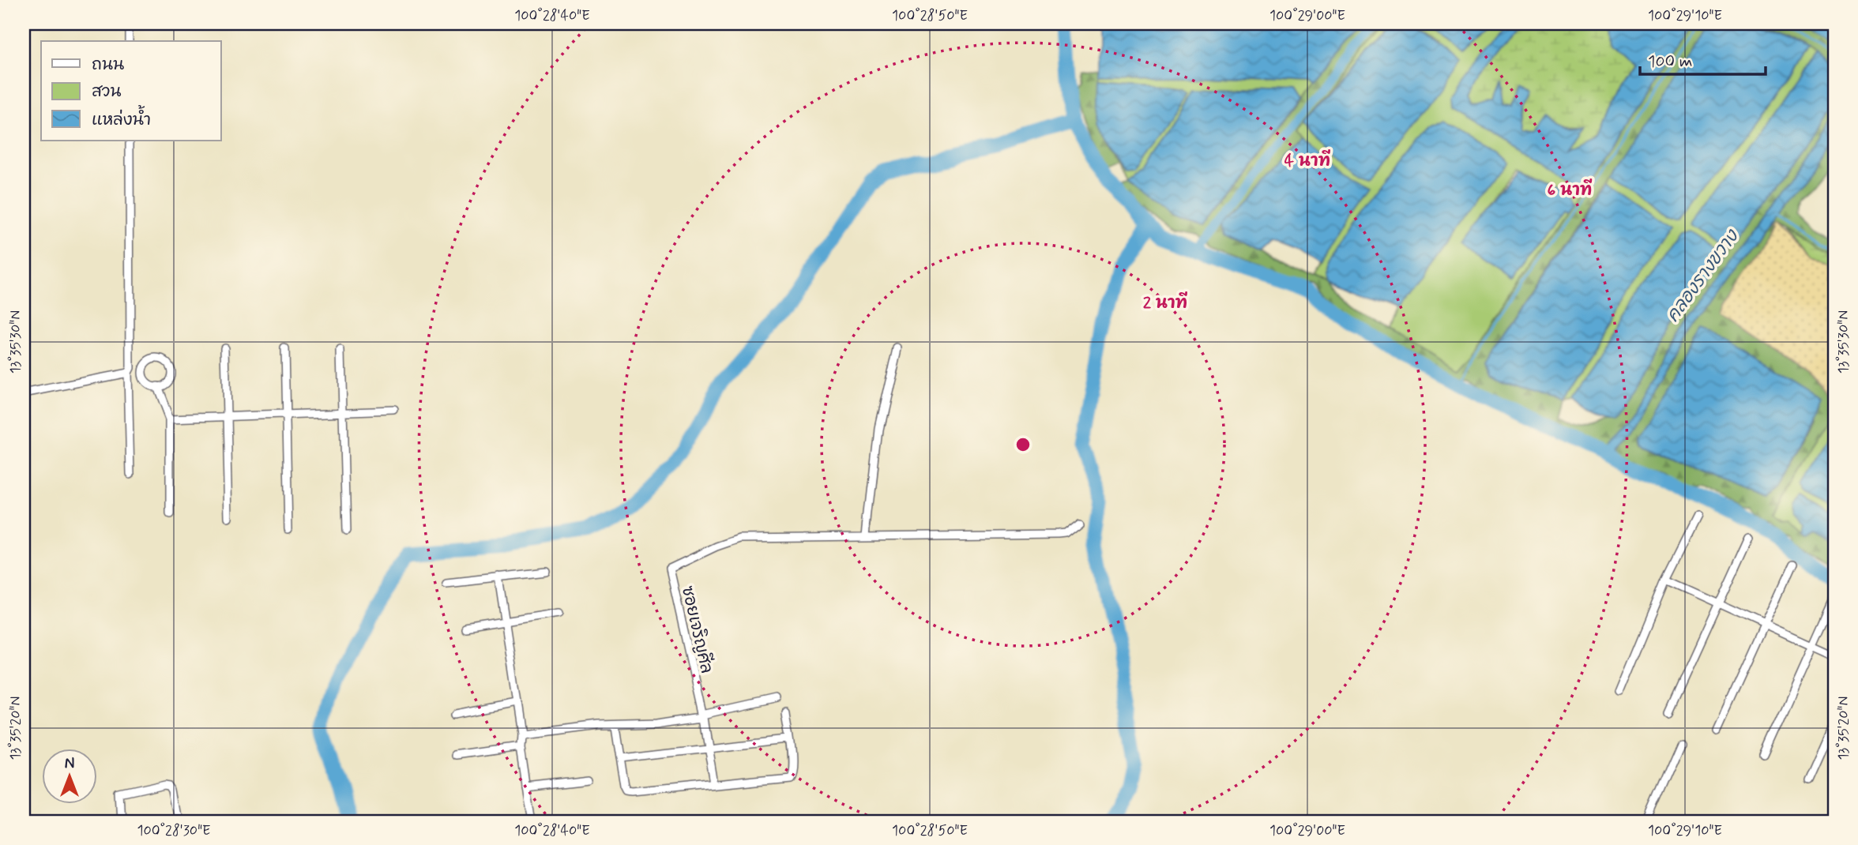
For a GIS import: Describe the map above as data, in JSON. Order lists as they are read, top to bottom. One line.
{"streets":{"street":["ซอยเจริญศีล"]},"water":["คลองรางขวาง"],"legend":["ถนน","สวน","แหล่งน้ำ"],"scale_bar":"100 m","north":"top","coordinates":["100°28'40\"E","100°28'50\"E","100°29'00\"E","100°29'10\"E","13°35'30\"N","13°35'20\"N","100°28'30\"E"],"rings":["4 นาที","6 นาที","2 นาที"]}
